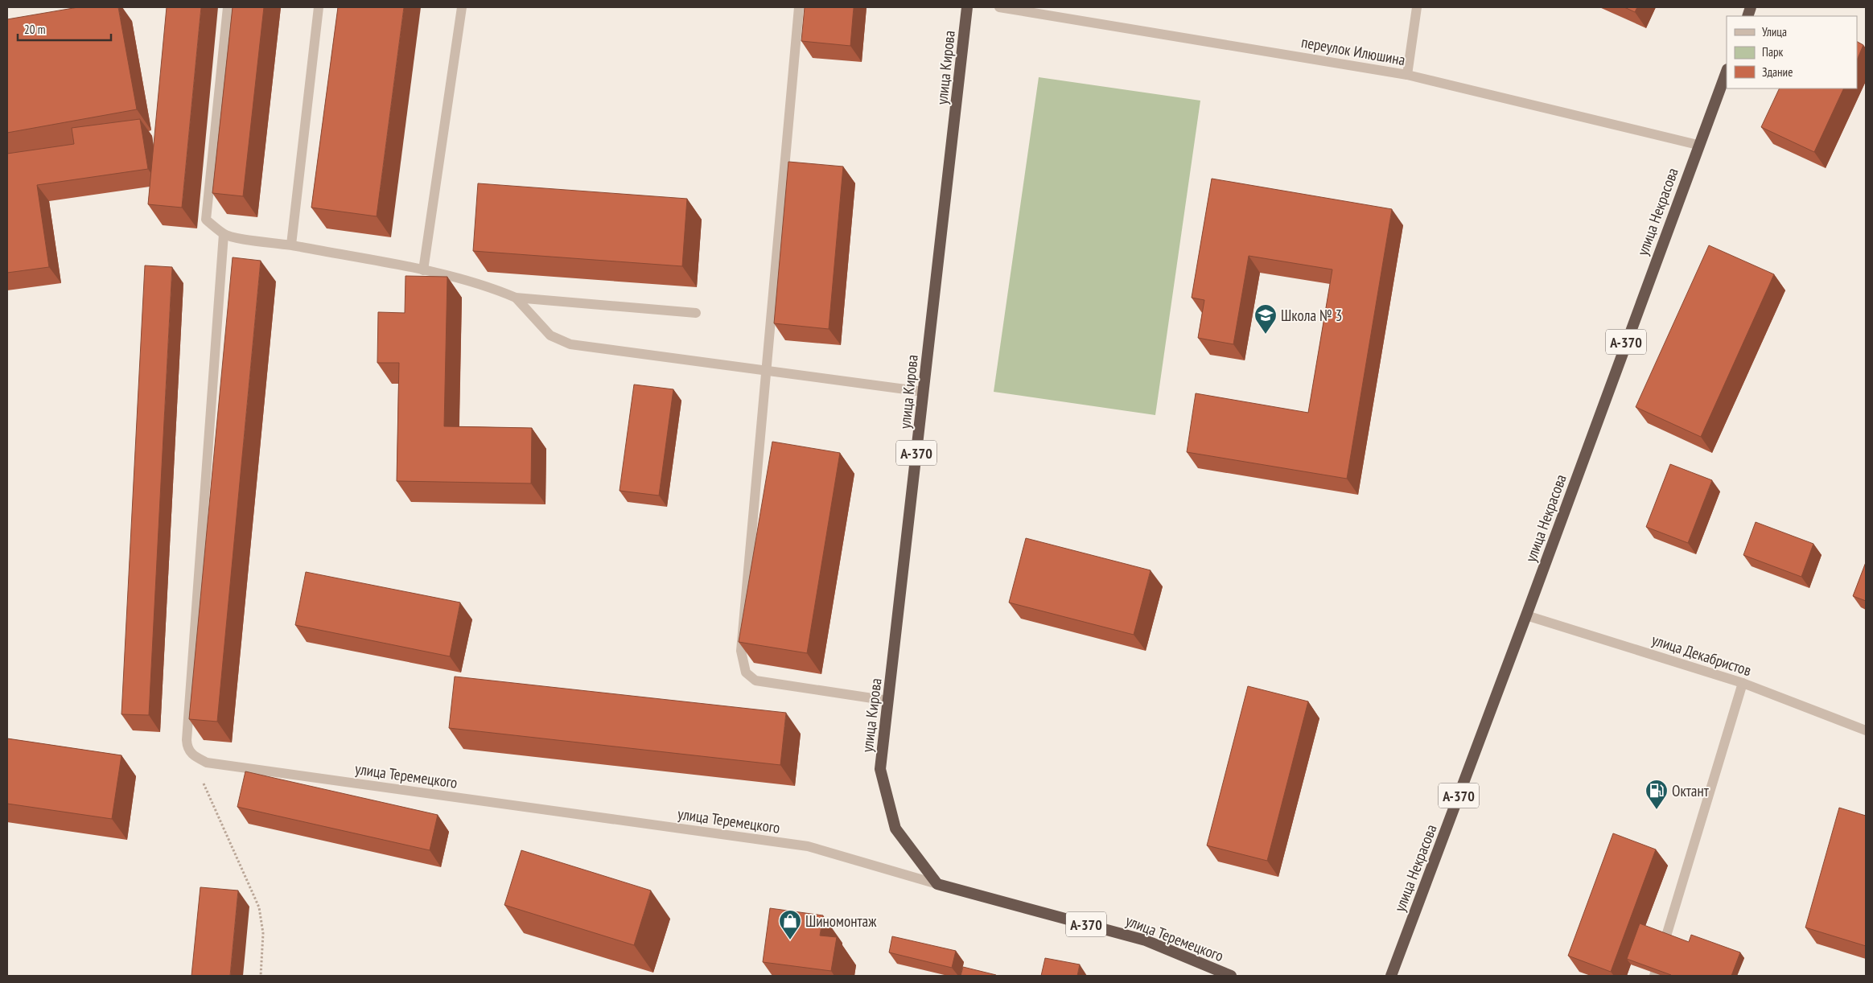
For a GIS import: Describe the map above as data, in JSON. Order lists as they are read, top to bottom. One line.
{"streets":{"highway":["улица Кирова","улица Некрасова","А-370","улица Теремецкого"],"street":["переулок Илюшина","улица Декабристов"]},"crossings":[["переулок Илюшина","улица Некрасова"],["улица Кирова","улица Теремецкого"],["улица Некрасова","улица Декабристов"]],"places":{"school or university":["Школа № 3"],"fuel station":["Октант"],"shop":["Шиномонтаж"]},"legend":["Улица","Парк","Здание"],"scale_bar":"20 m"}
